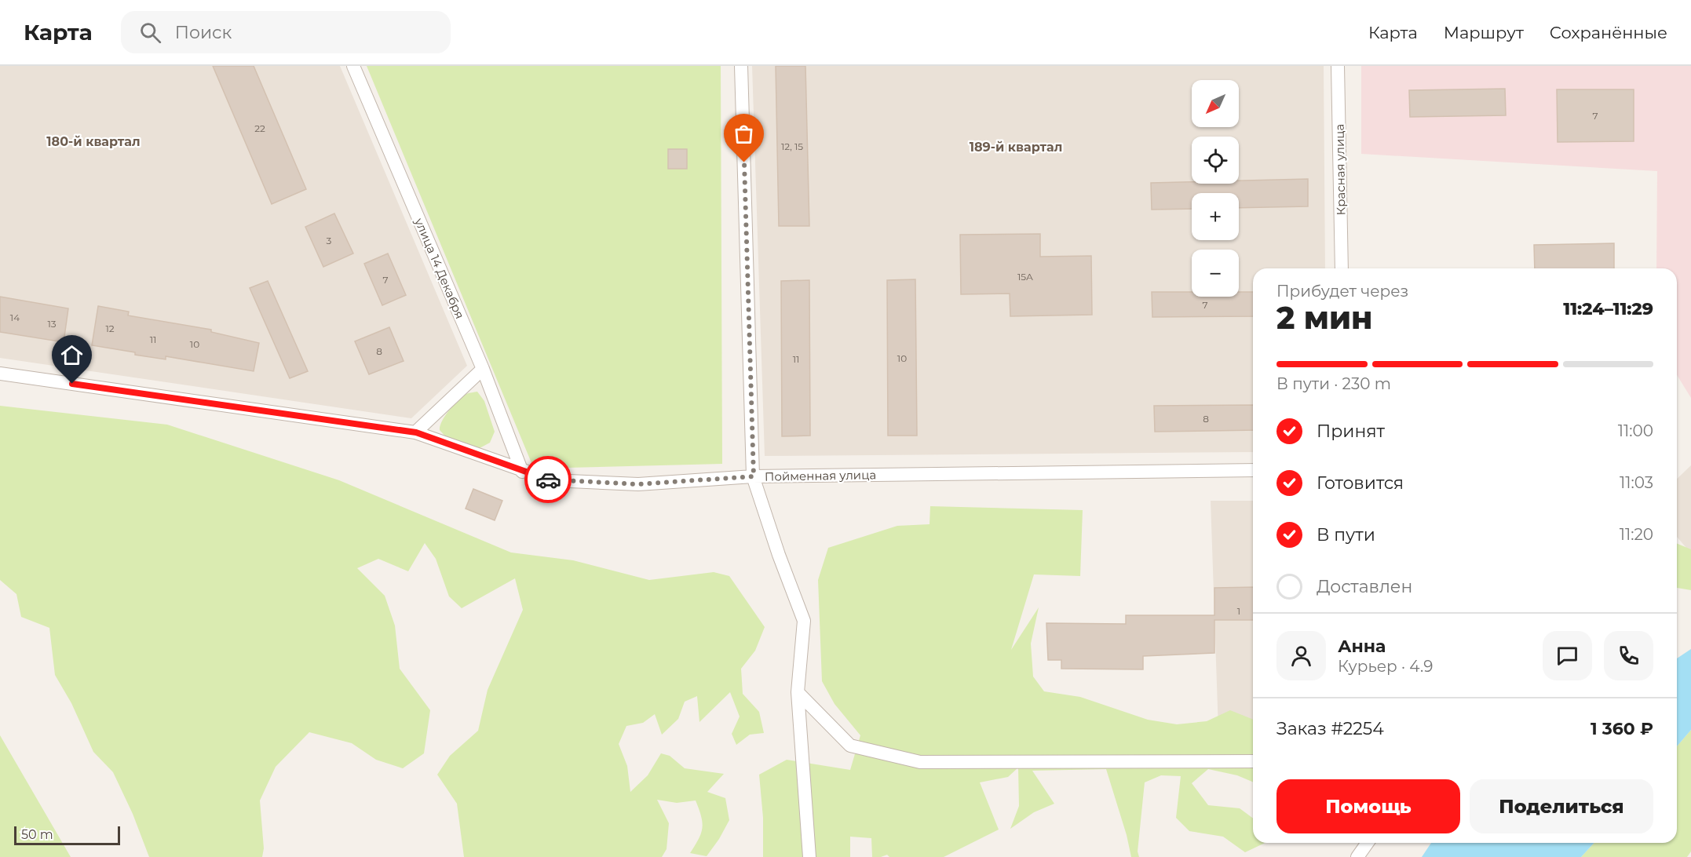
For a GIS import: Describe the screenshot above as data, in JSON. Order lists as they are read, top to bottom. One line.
{"streets":{"street":["Красная улица","улица 14 Декабря","Пойменная улица"]},"crossings":[["улица 14 Декабря","Пойменная улица"]],"districts":["180-й квартал","189-й квартал"],"house_numbers":["7","22","12, 15","3","15А","7","7","14","13","12","11","10","8","10","11","8","1"],"scale_bar":"50 m","north":"bottom left","page":{"header":"Карта","search":"Поиск","nav":["Карта","Маршрут","Сохранённые"],"map_buttons":["+","−"],"heading":["2 мин","Прибудет через","11:24–11:29"],"panel":["Анна","Курьер · 4.9","Заказ #2254","1 360 ₽"],"bar":"В пути · 230 m","list":[["Принят","11:00"],["Готовится","11:03"],["В пути","11:20"],"Доставлен"],"buttons":["Помощь","Поделиться"],"scale":"50 m"}}
